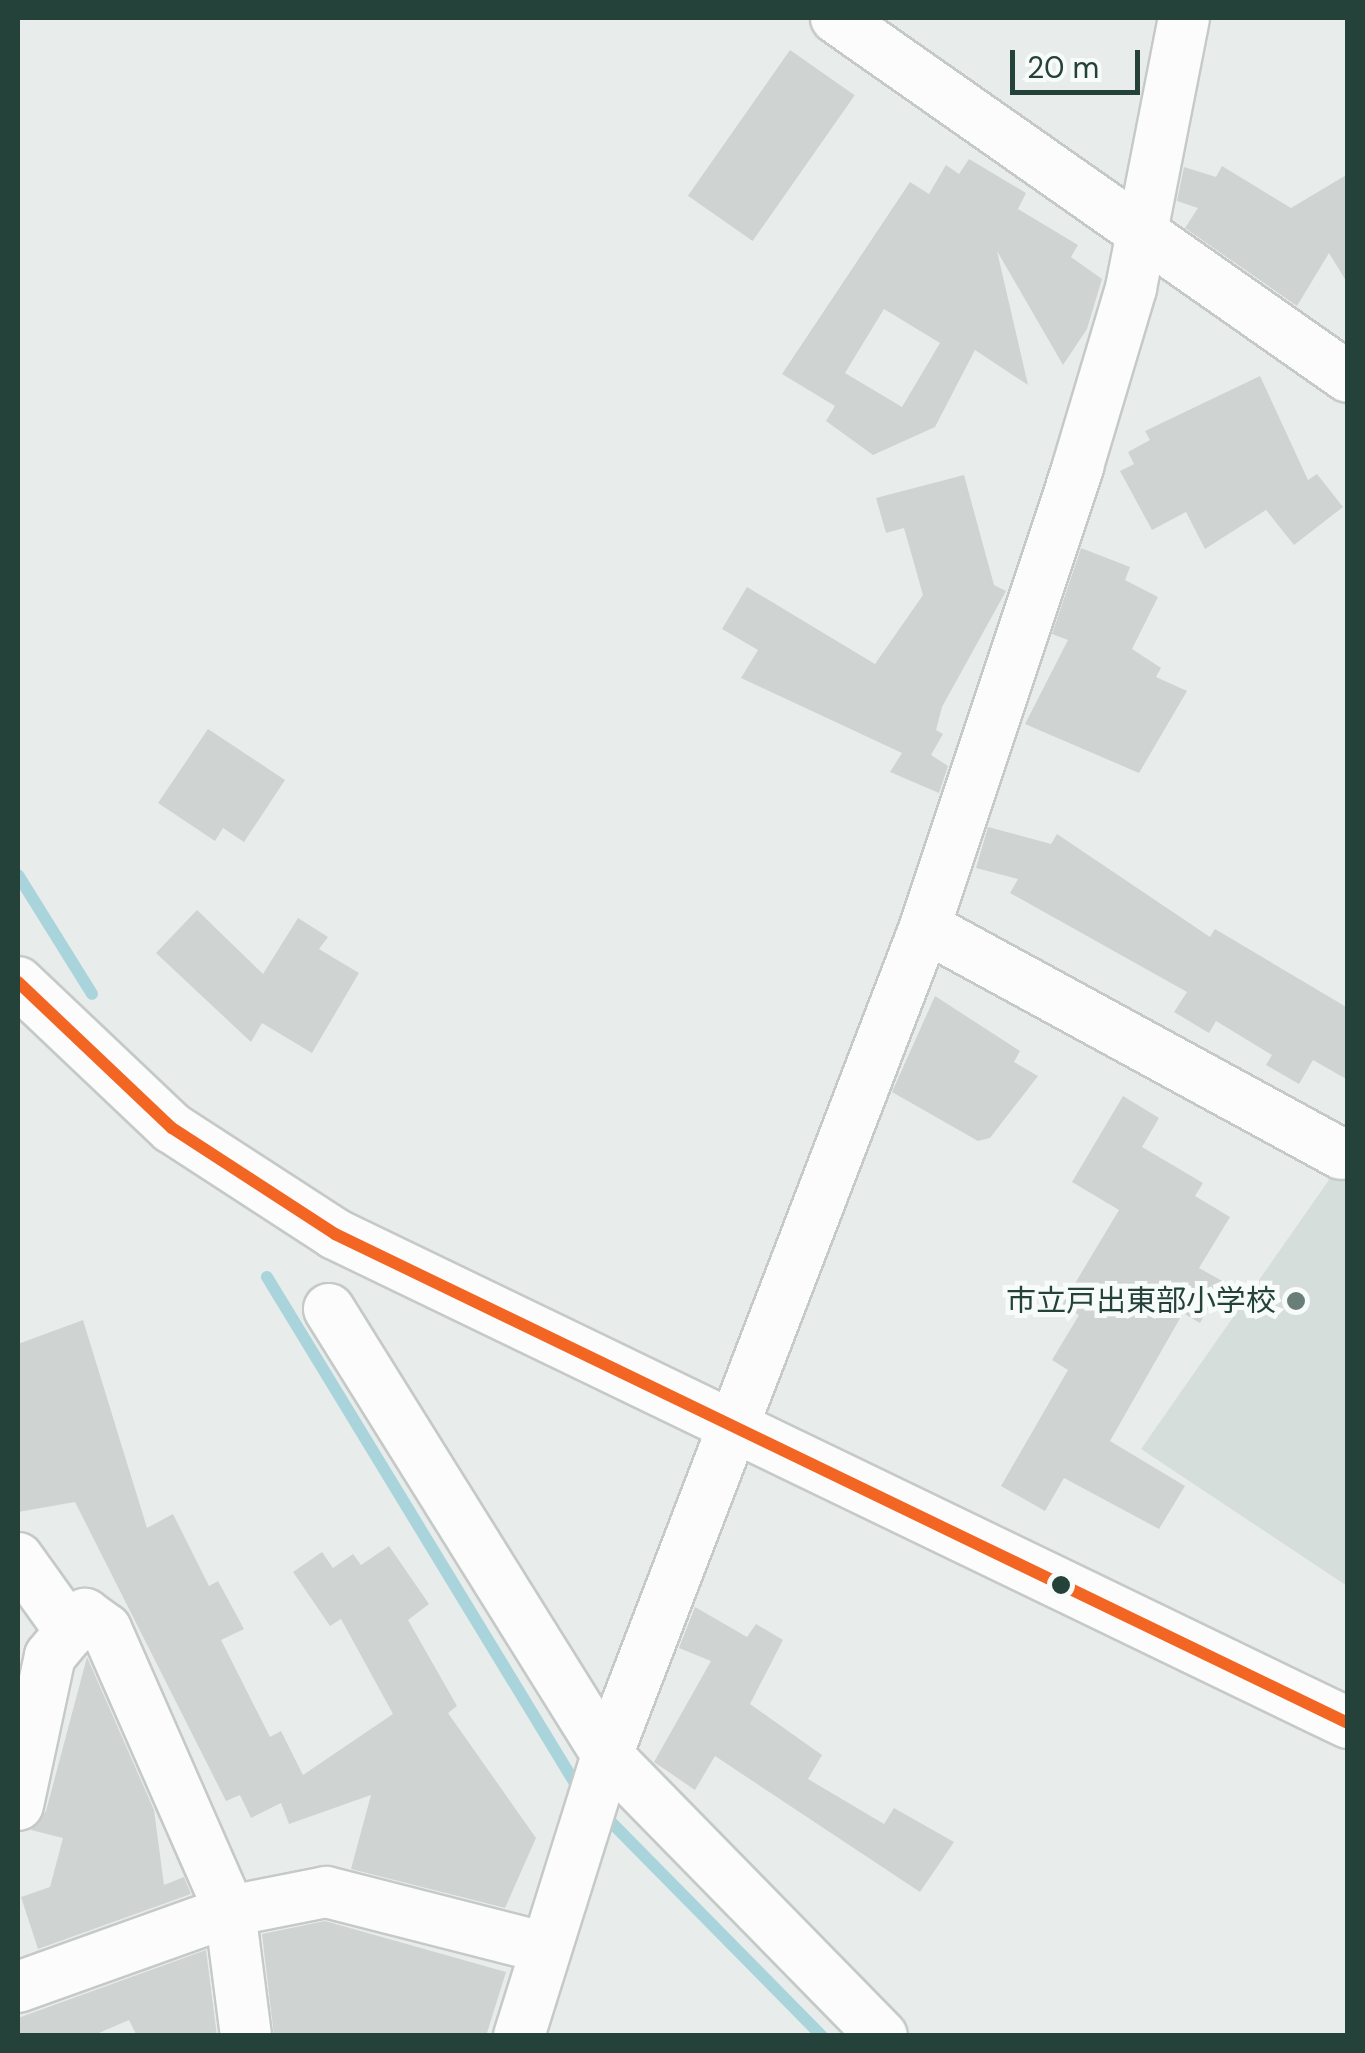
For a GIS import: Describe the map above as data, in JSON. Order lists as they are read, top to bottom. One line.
{"places":["市立戸出東部小学校"],"scale_bar":"20 m"}
